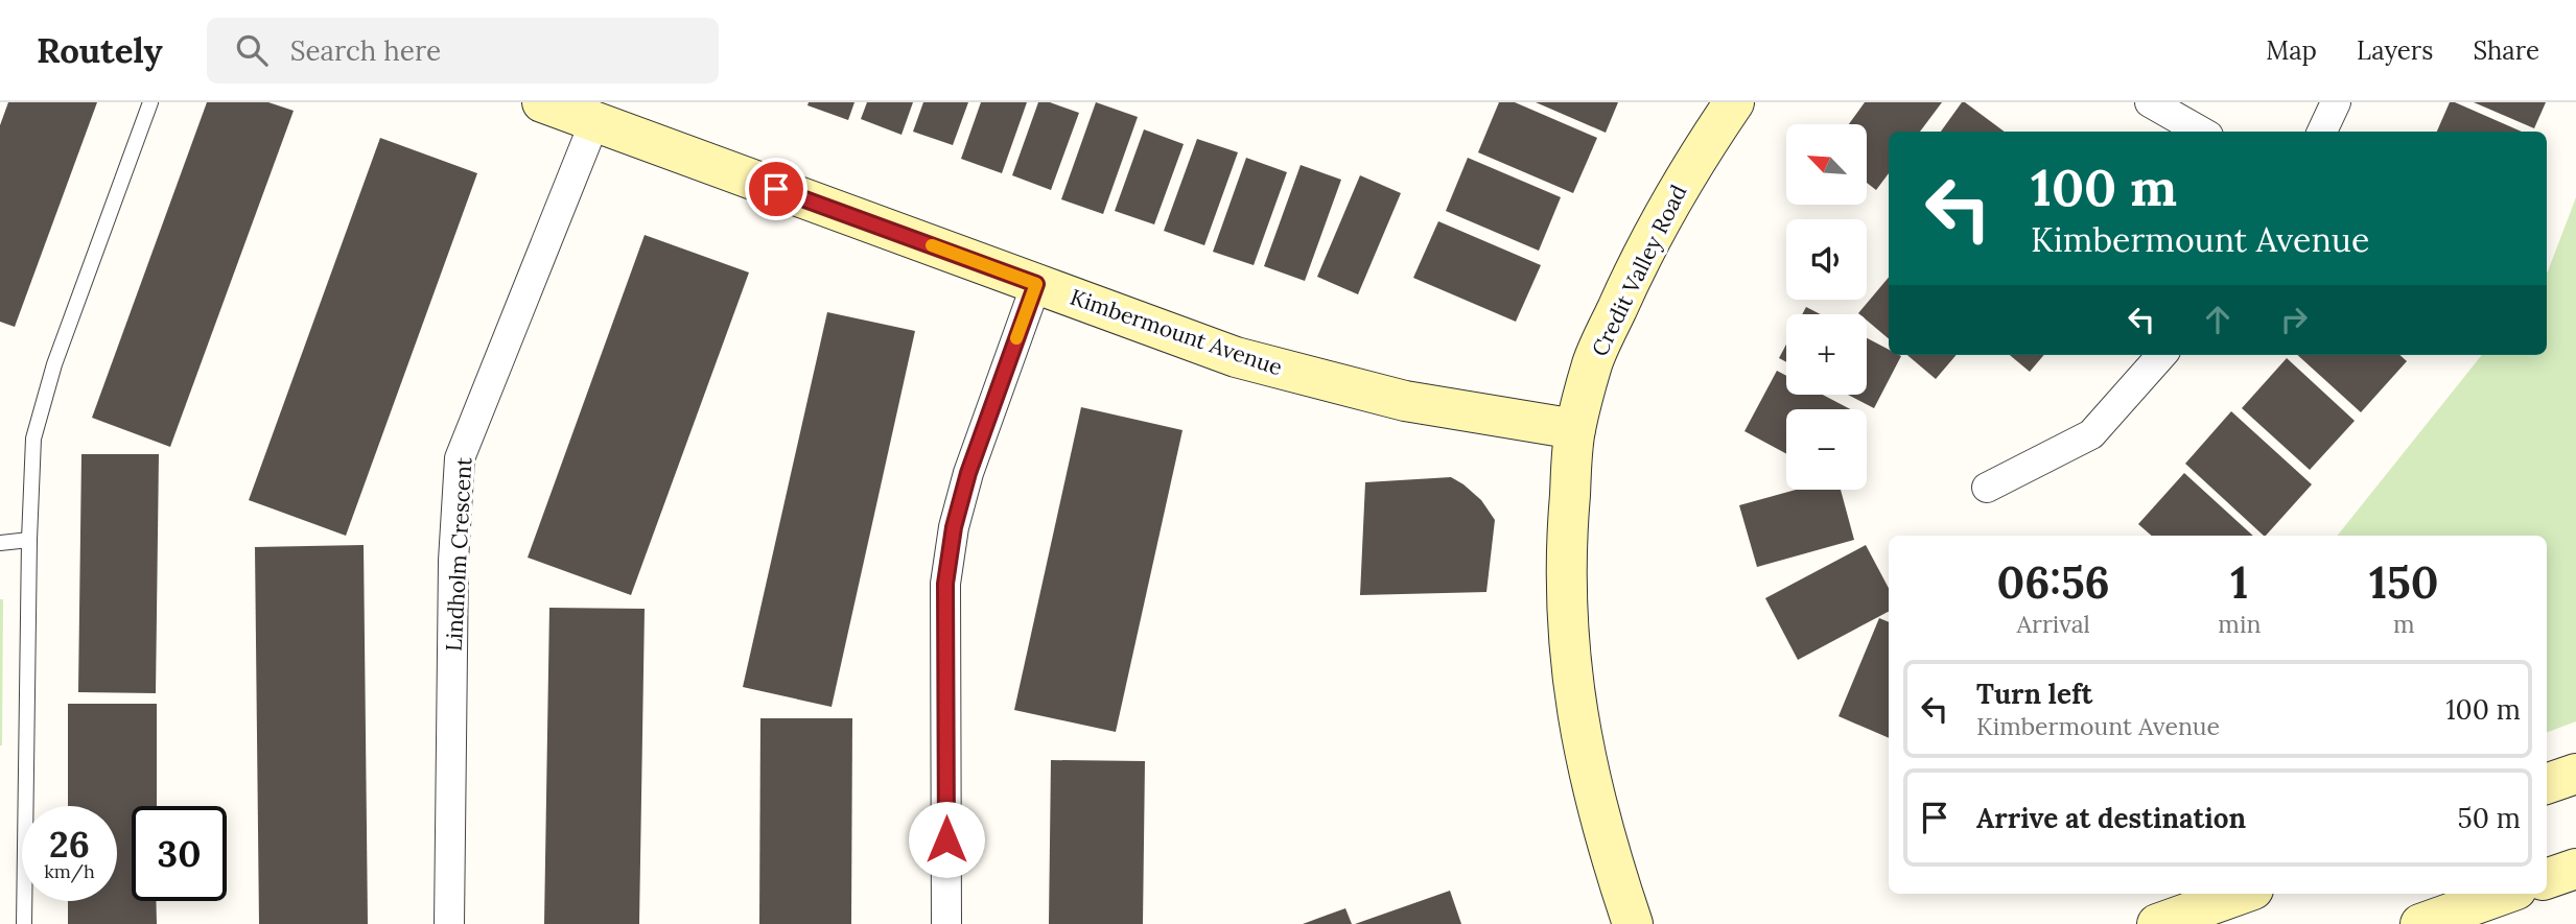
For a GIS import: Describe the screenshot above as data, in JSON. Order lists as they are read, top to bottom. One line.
{"streets":{"street":["Credit Valley Road","Kimbermount Avenue","Lindholm Crescent"]},"crossings":[["Credit Valley Road","Kimbermount Avenue"],["Kimbermount Avenue","Lindholm Crescent"]],"north":"top left","page":{"header":"Routely","search":"Search here","nav":["Map","Layers","Share"],"map_buttons":["+","−"],"turn":["100 m","Kimbermount Avenue"],"eta":["06:56","Arrival","1","min","150","m"],"list":[{"name":"Turn left","note":"Kimbermount Avenue","value":"100 m"},{"name":"Arrive at destination","value":"50 m"}],"speed":"26 km/h","limit":"30"}}
